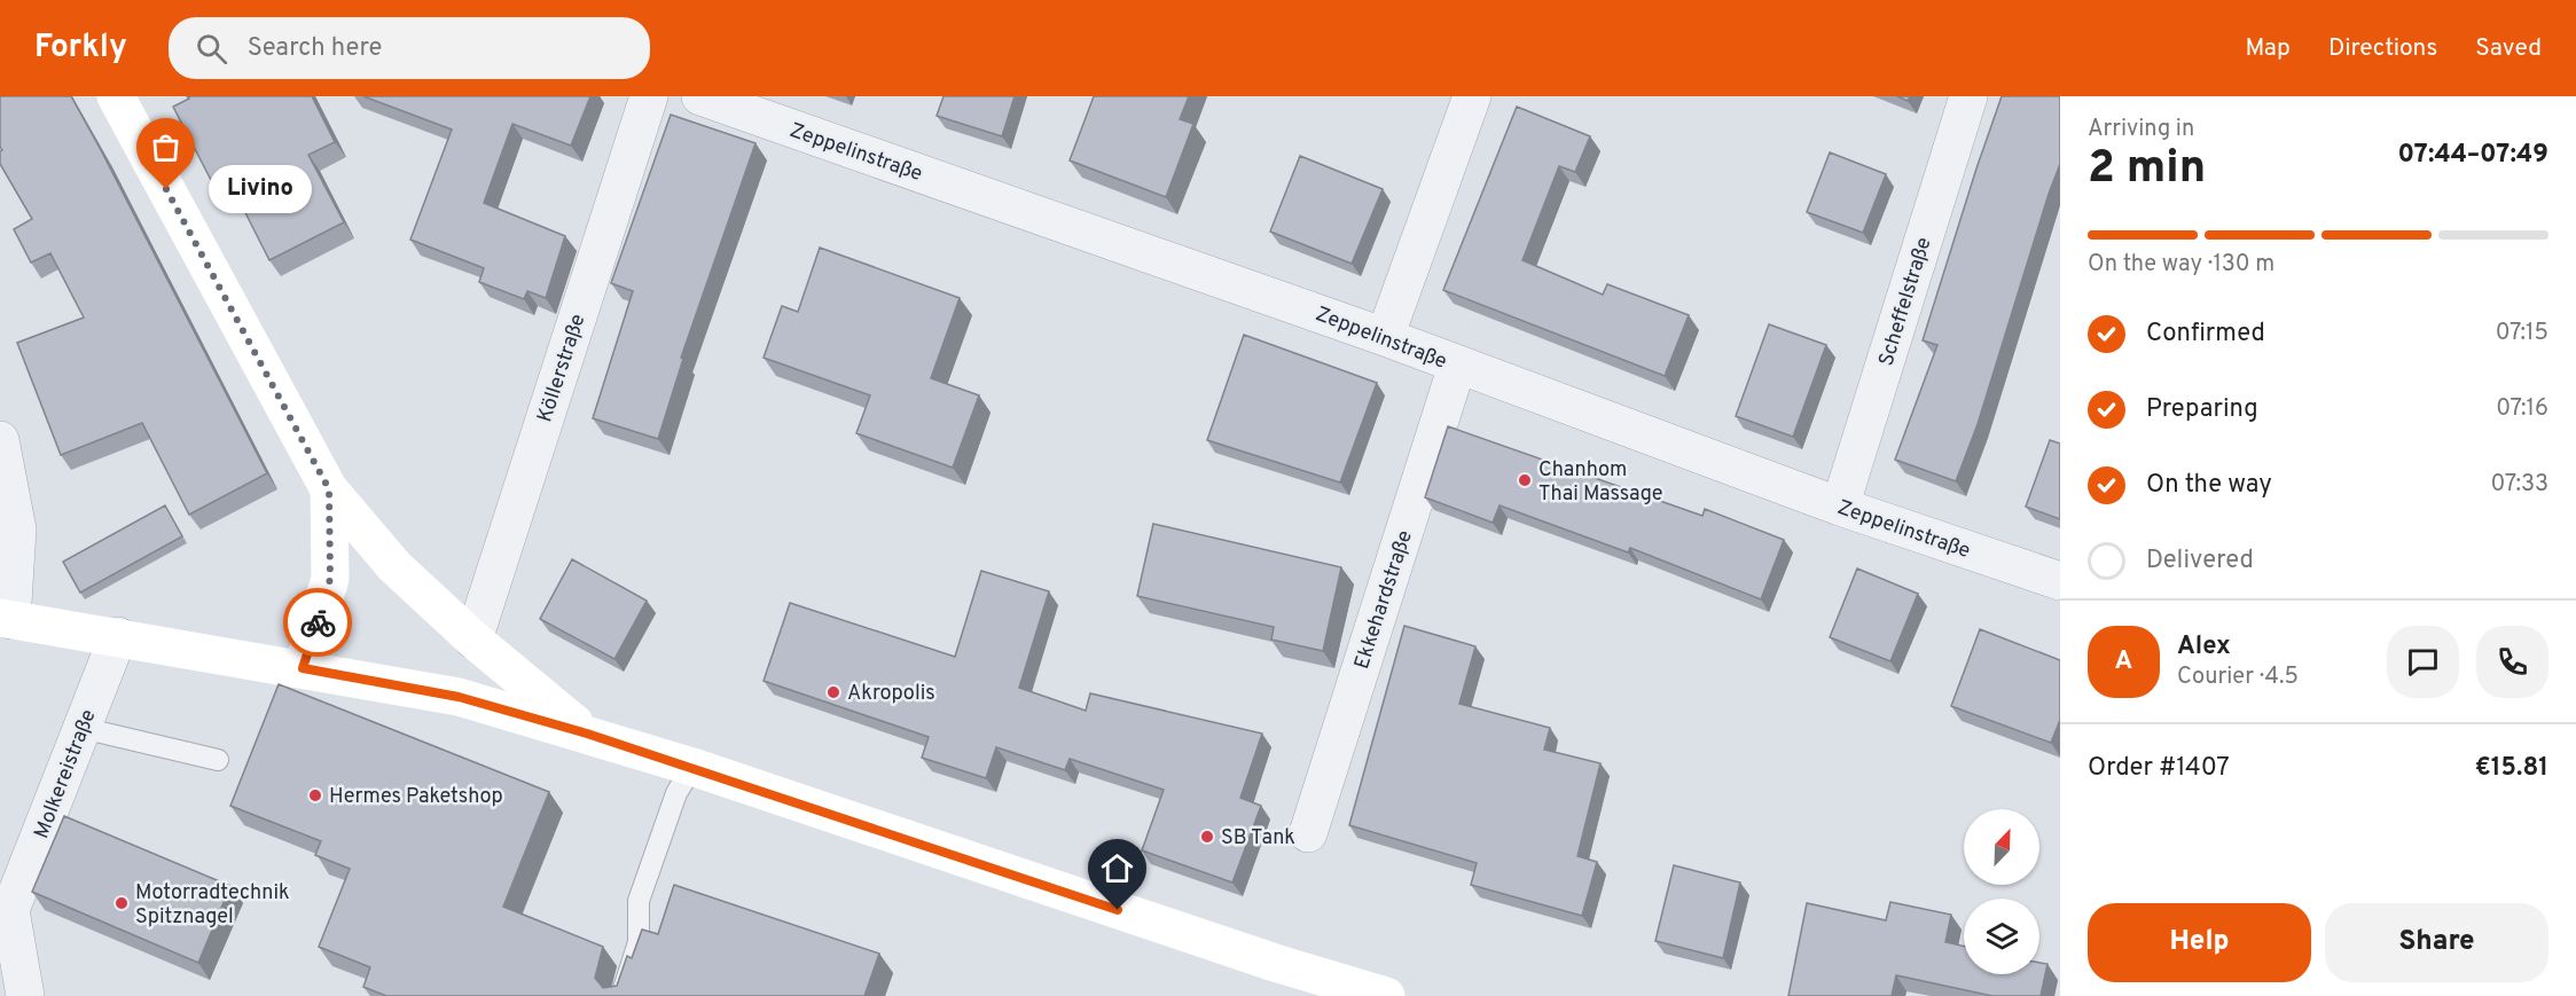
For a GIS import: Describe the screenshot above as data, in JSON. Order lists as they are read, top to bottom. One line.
{"streets":{"street":["Zeppelinstraße","Scheffelstraße","Köllerstraße","Ekkehardstraße","Molkereistraße"]},"crossings":[["Zeppelinstraße","Scheffelstraße"],["Zeppelinstraße","Ekkehardstraße"]],"places":["Livino","Chanhom Thai Massage","Akropolis","Hermes Paketshop","SB Tank","Motorradtechnik Spitznagel"],"north":"top right","page":{"header":"Forkly","search":"Search here","nav":["Map","Directions","Saved"],"heading":["2 min","Arriving in","07:44–07:49"],"panel":["Alex","Courier · 4.5","Order #1407","€15.81"],"bubble":"Livino","bar":"On the way · 130 m","list":[["Confirmed","07:15"],["Preparing","07:16"],["On the way","07:33"],"Delivered"],"round":"A","buttons":["Help","Share"]}}
